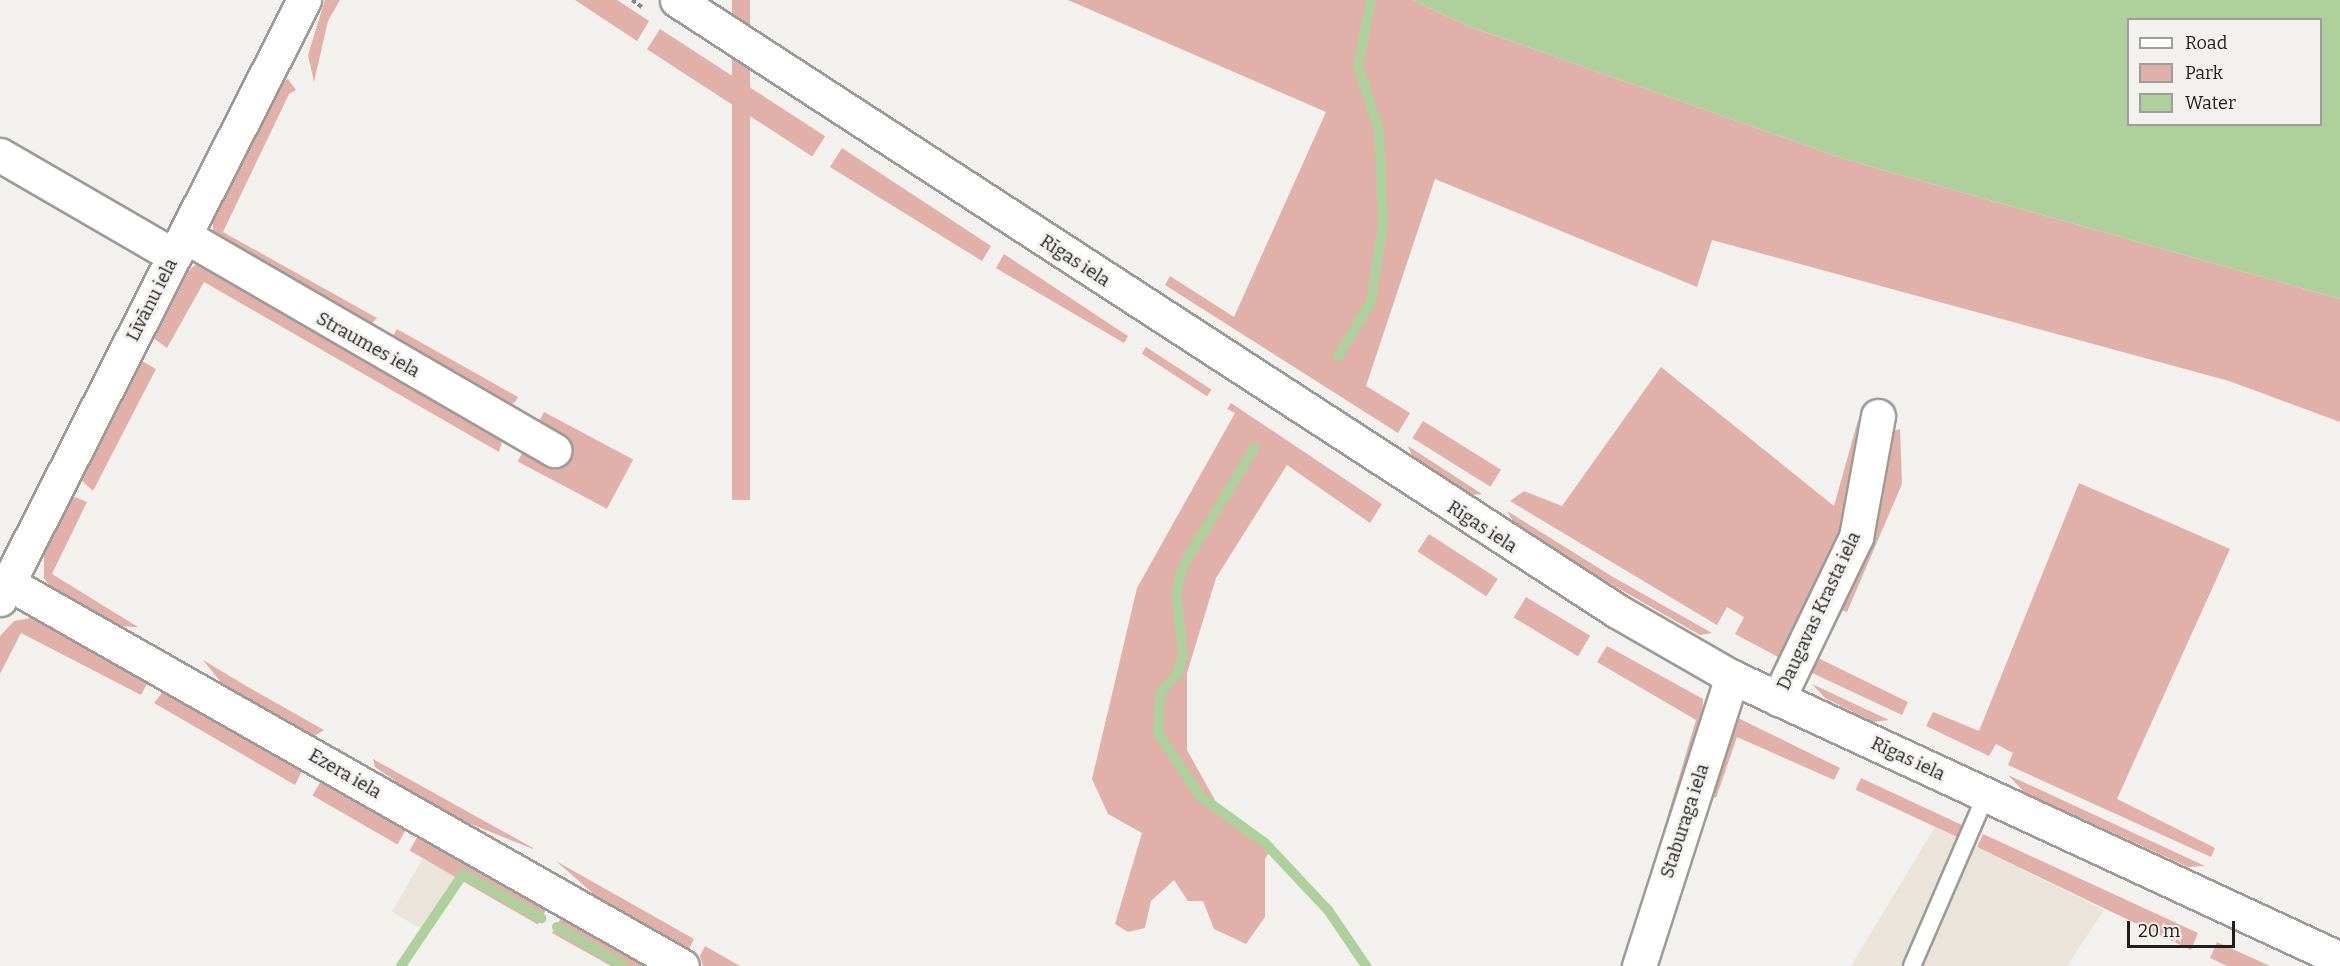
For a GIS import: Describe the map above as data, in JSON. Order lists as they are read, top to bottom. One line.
{"streets":{"street":["Rīgas iela","Līvānu iela","Straumes iela","Daugavas Krasta iela","Ezera iela","Staburaga iela"]},"crossings":[["Rīgas iela","Daugavas Krasta iela"],["Rīgas iela","Staburaga iela"],["Līvānu iela","Straumes iela"],["Līvānu iela","Ezera iela"]],"legend":["Road","Park","Water"],"scale_bar":"20 m"}
